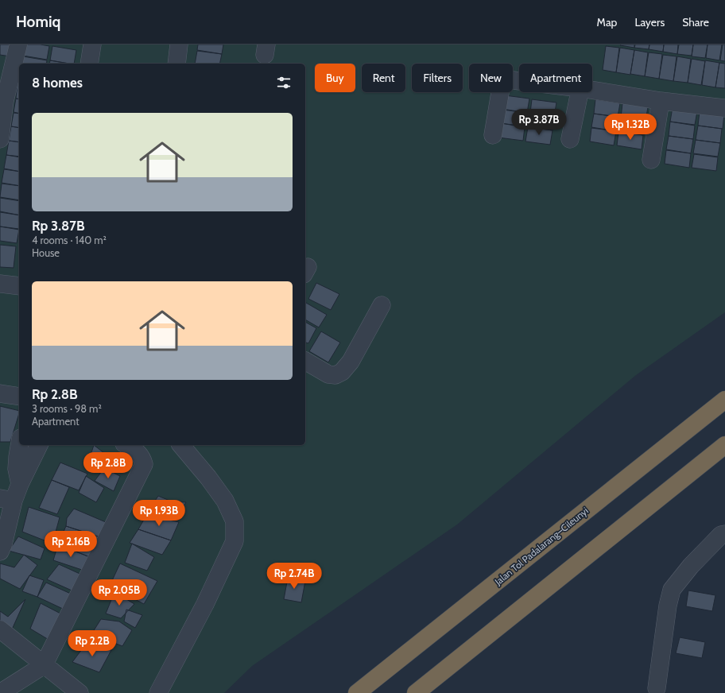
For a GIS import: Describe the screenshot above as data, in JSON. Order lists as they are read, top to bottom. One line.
{"streets":{"highway":["Jalan Tol Padalarang–Cileunyi"]},"page":{"header":"Homiq","nav":["Map","Layers","Share"],"chip":["Buy","Rent","Filters","New","Apartment"],"heading":"8 homes","list":[{"name":"Rp 3.87B","note":"4 rooms · 140 m² · House"},{"name":"Rp 2.8B","note":"3 rooms · 98 m² · Apartment"}],"price":["Rp 3.87B","Rp 1.32B","Rp 2.8B","Rp 1.93B","Rp 2.16B","Rp 2.74B","Rp 2.05B","Rp 2.2B"]}}
